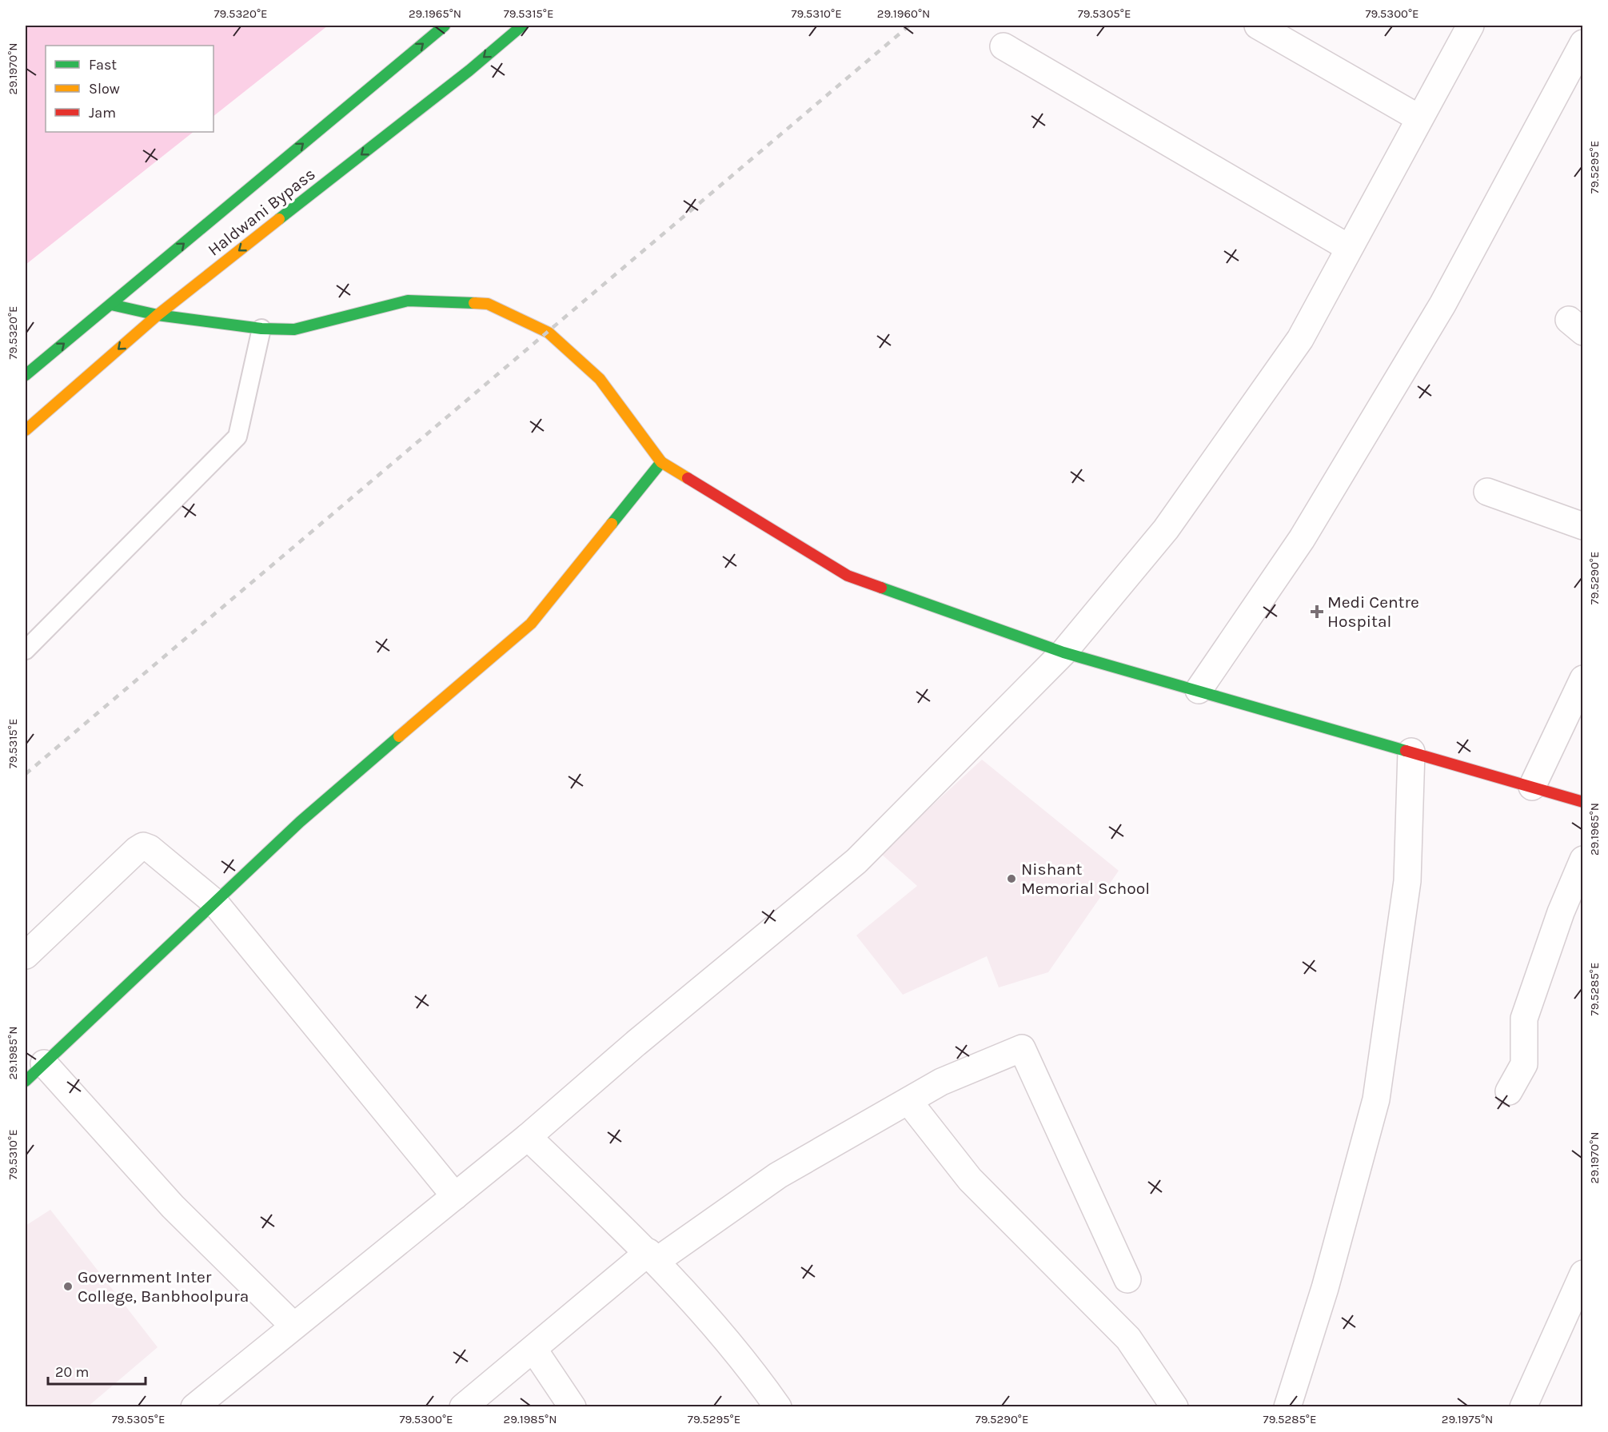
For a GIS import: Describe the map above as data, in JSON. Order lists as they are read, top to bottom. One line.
{"streets":{"street":["Haldwani Bypass"]},"places":{"health":["Medi Centre Hospital"],"other":["Nishant Memorial School","Government Inter College, Banbhoolpura"]},"legend":["Fast","Slow","Jam"],"scale_bar":"20 m","coordinates":["79.5320°E","29.1965°N","79.5315°E","79.5310°E","29.1960°N","79.5305°E","79.5300°E","29.1970°N","79.5295°E","79.5290°E","79.5285°E","29.1985°N","29.1975°N"]}
